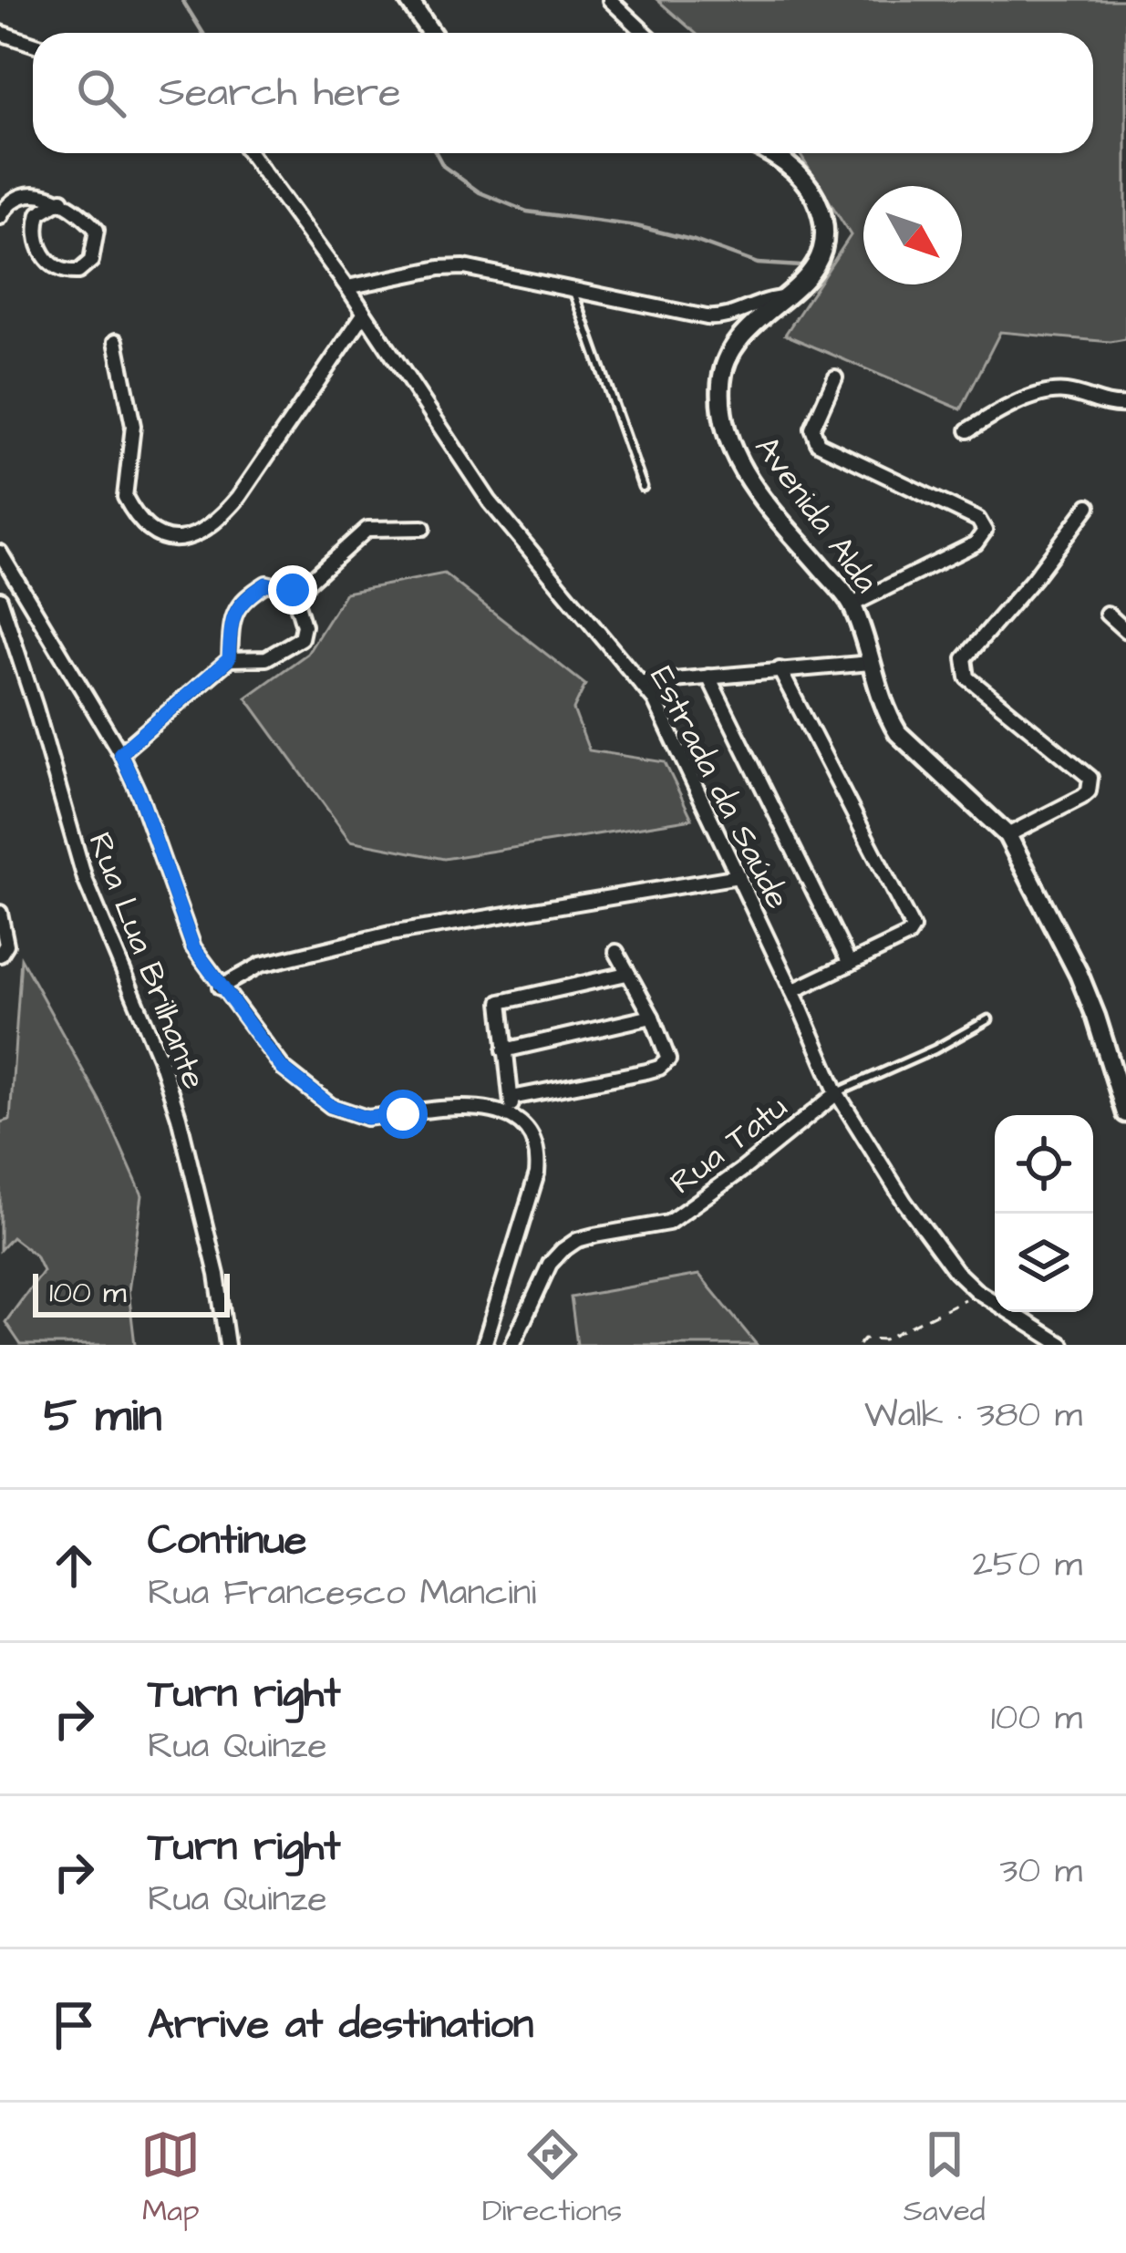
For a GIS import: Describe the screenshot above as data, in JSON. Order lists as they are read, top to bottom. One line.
{"streets":{"street":["Avenida Alda","Estrada da Saúde","Rua Lua Brilhante","Rua Tatu"]},"crossings":[["Estrada da Saúde","Rua Tatu"]],"scale_bar":"100 m","north":"bottom right","page":{"search":"Search here","scale":"100 m","heading":["5 min","Walk · 380 m"],"list":[["Continue","Rua Francesco Mancini","250 m"],["Turn right","Rua Quinze","100 m"],["Turn right","Rua Quinze","30 m"],"Arrive at destination"],"nav":["Map","Directions","Saved"]}}
